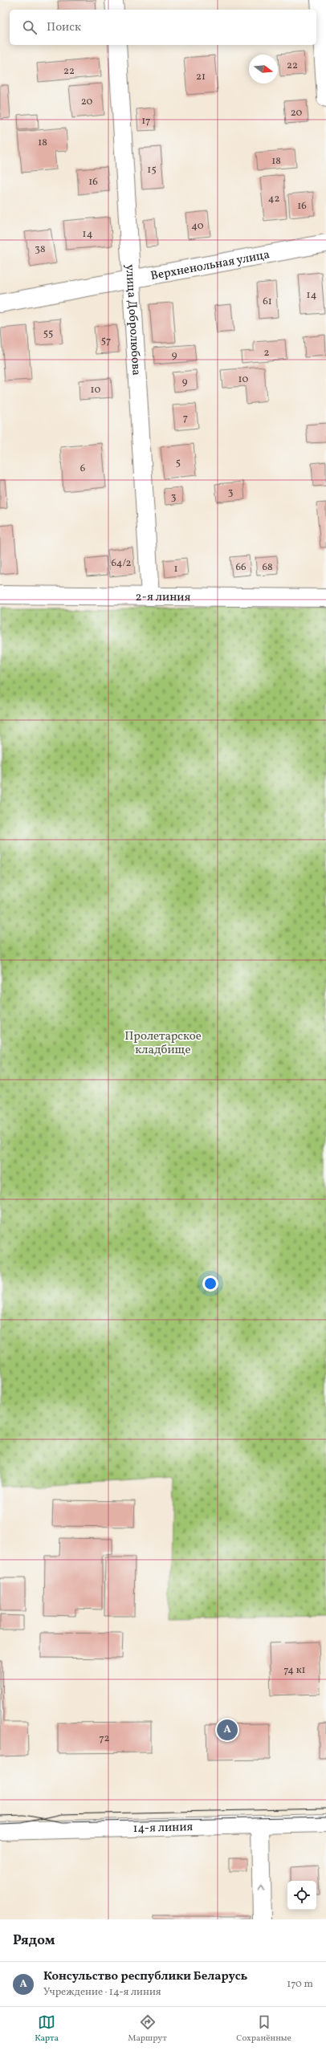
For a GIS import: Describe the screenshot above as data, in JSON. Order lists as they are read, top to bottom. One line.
{"streets":{"street":["Верхненольная улица","улица Добролюбова","2-я линия","14-я линия"]},"crossings":[["Верхненольная улица","улица Добролюбова"],["улица Добролюбова","2-я линия"]],"parks":["Пролетарское кладбище"],"house_numbers":["22","22","21","20","20","17","18","18","15","16","42","16","40","14","38","14","61","55","57","2","9","10","9","10","7","5","6","3","3","64/2","66","68","1","74 к1","72"],"north":"right","page":{"search":"Поиск","pins":"A","heading":"Рядом","list":[{"mark":"A","name":"Консульство республики Беларусь","note":"Учреждение · 14-я линия","value":"170 m"}],"nav":["Карта","Маршрут","Сохранённые"]}}
